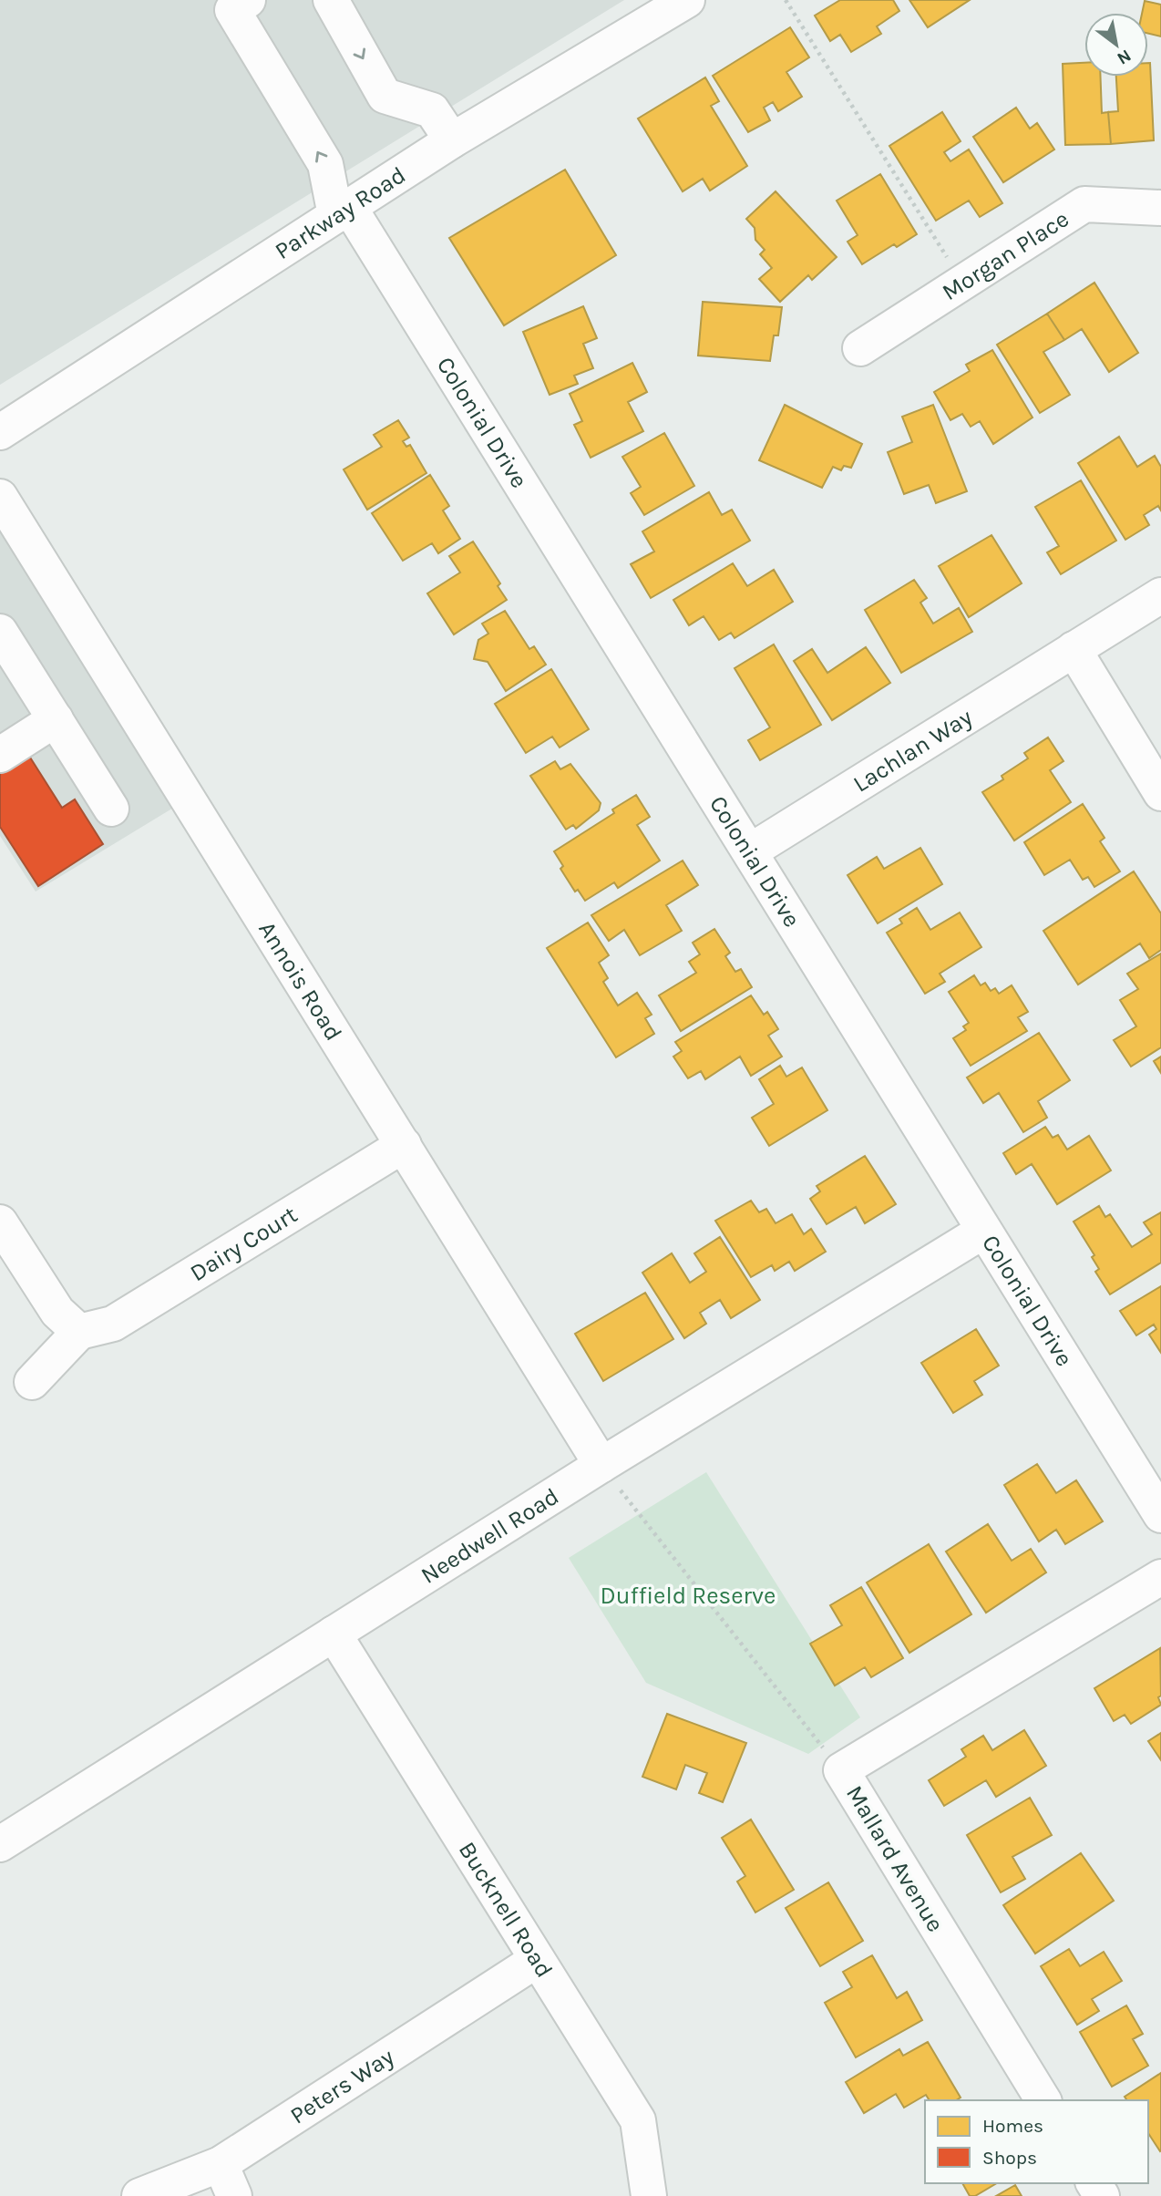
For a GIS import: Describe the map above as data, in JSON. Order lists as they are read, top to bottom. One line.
{"streets":{"street":["Parkway Road","Morgan Place","Colonial Drive","Lachlan Way","Annois Road","Dairy Court","Needwell Road","Mallard Avenue","Bucknell Road","Peters Way"]},"crossings":[["Parkway Road","Colonial Drive"],["Colonial Drive","Lachlan Way"],["Colonial Drive","Needwell Road"],["Annois Road","Dairy Court"],["Annois Road","Needwell Road"],["Needwell Road","Bucknell Road"],["Bucknell Road","Peters Way"]],"parks":["Duffield Reserve"],"legend":["Homes","Shops"],"north":"bottom right"}
